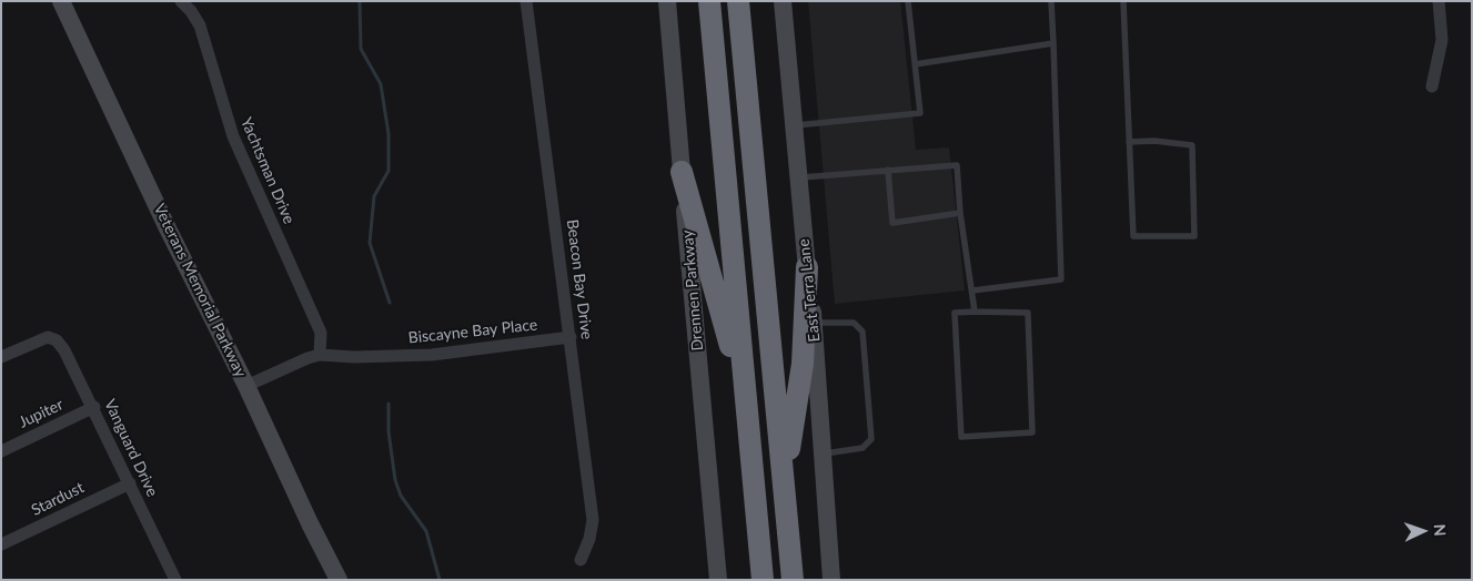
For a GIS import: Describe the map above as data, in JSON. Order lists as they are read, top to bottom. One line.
{"streets":{"main road":["Veterans Memorial Parkway","Drennen Parkway","East Terra Lane"],"street":["Yachtsman Drive","Beacon Bay Drive","Biscayne Bay Place","Jupiter","Vanguard Drive","Stardust"]},"crossings":[["Yachtsman Drive","Biscayne Bay Place"],["Beacon Bay Drive","Biscayne Bay Place"],["Jupiter","Vanguard Drive"],["Vanguard Drive","Stardust"]],"north":"right"}
